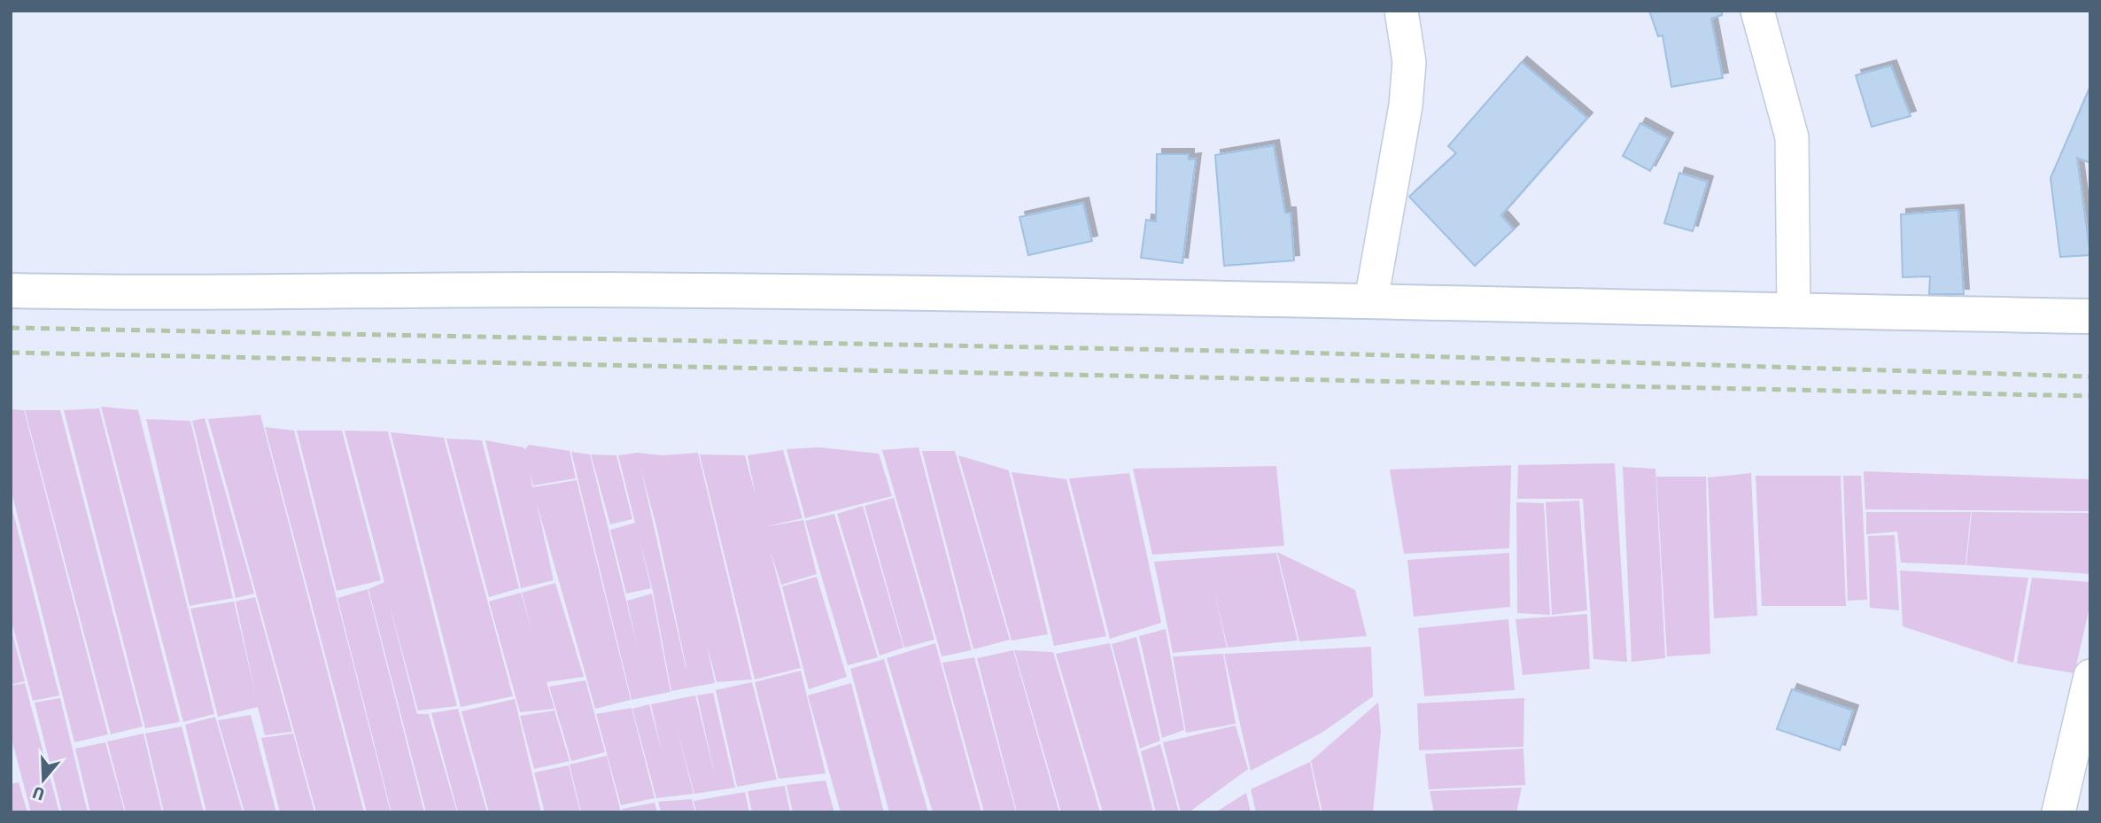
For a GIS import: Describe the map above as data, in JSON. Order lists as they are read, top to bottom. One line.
{"north":"bottom"}
